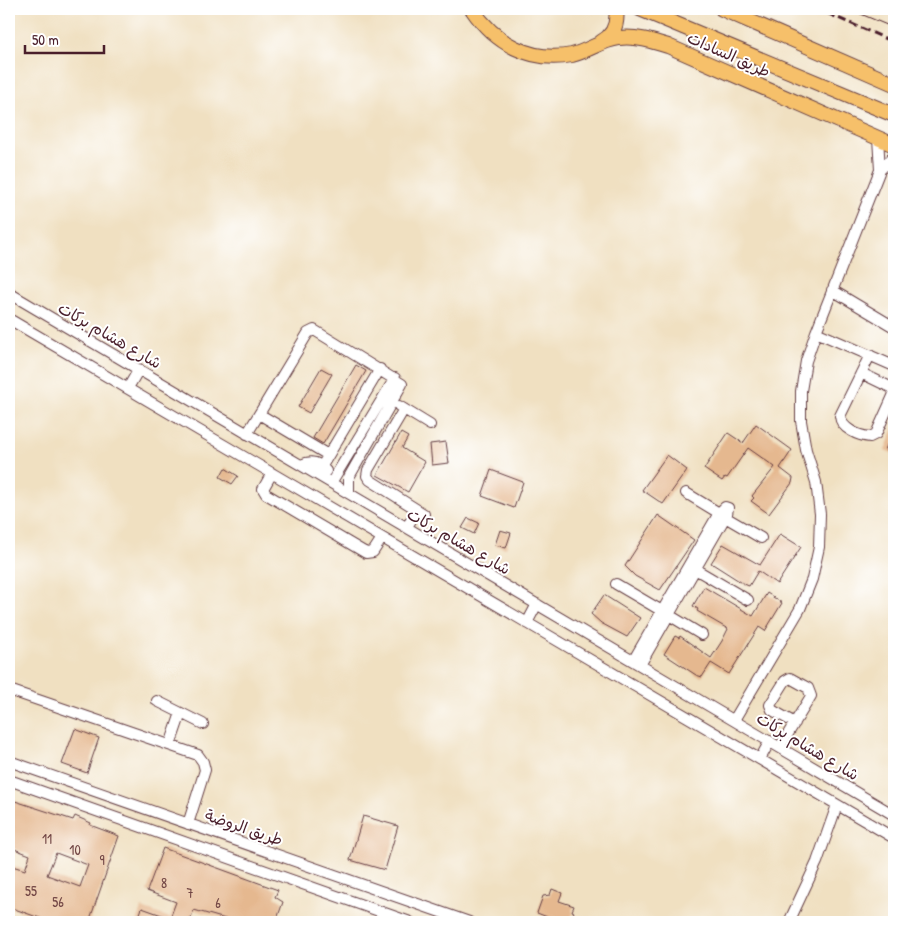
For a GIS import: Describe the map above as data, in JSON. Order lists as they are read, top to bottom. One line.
{"streets":{"main road":["طريق السادات"],"street":["شارع هشام بركات","طريق الروضة"]},"house_numbers":["11","10","9","8","55","7","56","6"],"scale_bar":"50 m"}
